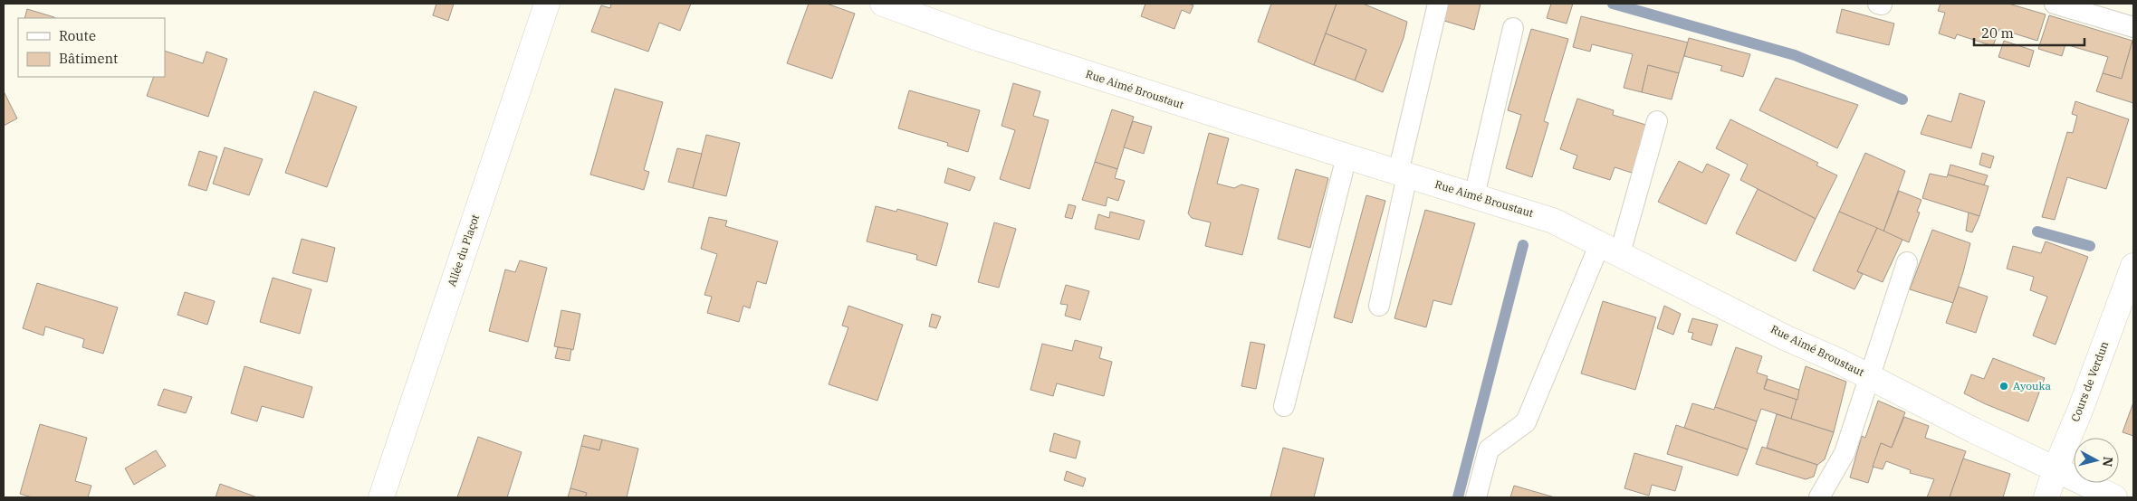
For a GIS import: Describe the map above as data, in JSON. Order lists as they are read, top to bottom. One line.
{"streets":{"street":["Rue Aimé Broustaut","Allée du Plaçot","Cours de Verdun"]},"crossings":[["Rue Aimé Broustaut","Cours de Verdun"]],"places":["Ayouka"],"legend":["Route","Bâtiment"],"scale_bar":"20 m","north":"right"}
